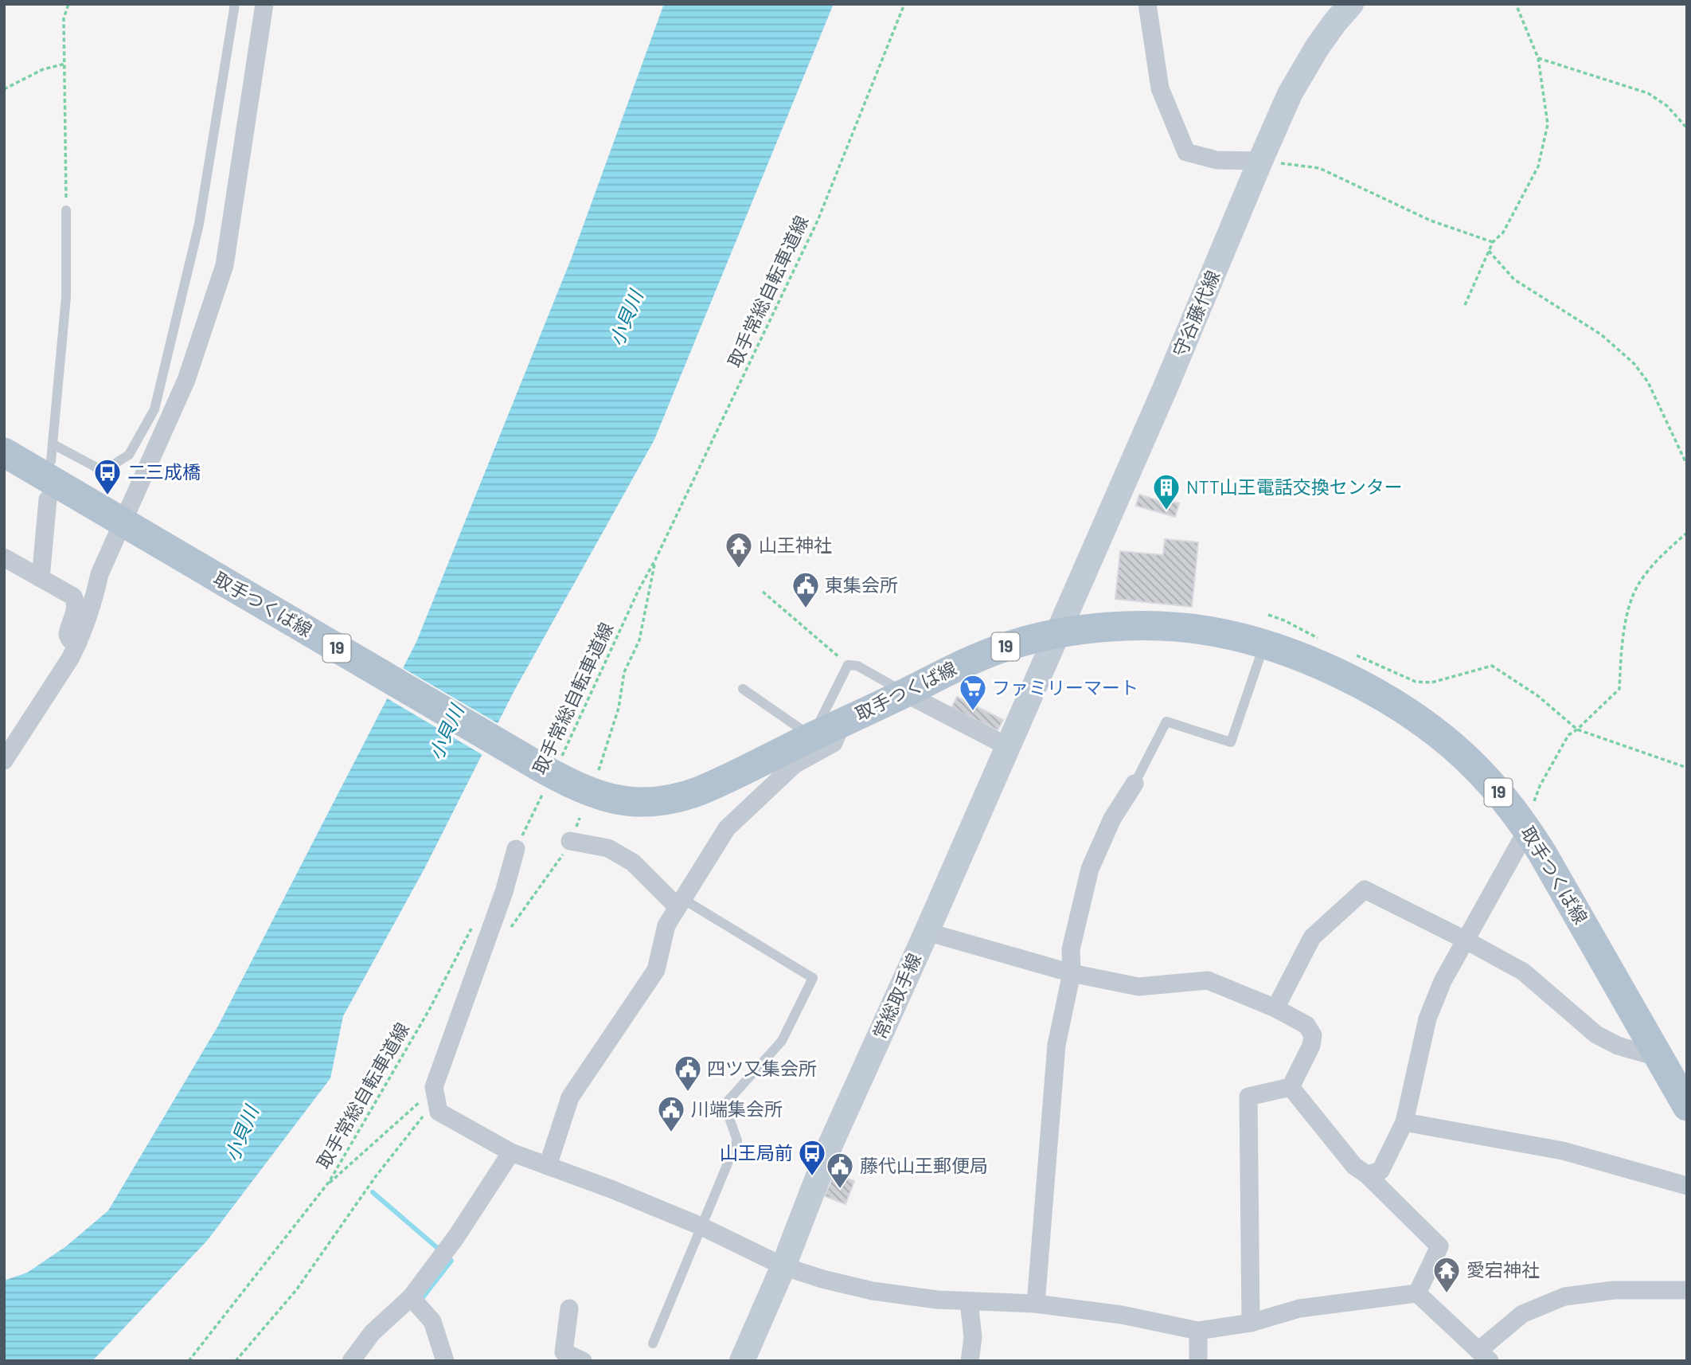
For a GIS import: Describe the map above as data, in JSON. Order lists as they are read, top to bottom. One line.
{"streets":{"main road":["守谷藤代線","取手つくば線","19","常総取手線"],"path":["取手常総自転車道線"]},"crossings":[["取手常総自転車道線","取手つくば線"],["守谷藤代線","取手つくば線"],["守谷藤代線","常総取手線"],["取手つくば線","常総取手線"]],"water":["小貝川"],"places":{"bus stop":["二三成橋","山王局前"],"building":["NTT山王電話交換センター"],"temple":["山王神社","愛宕神社"],"public building":["東集会所","四ツ又集会所","川端集会所","藤代山王郵便局"],"supermarket":["ファミリーマート"]}}
